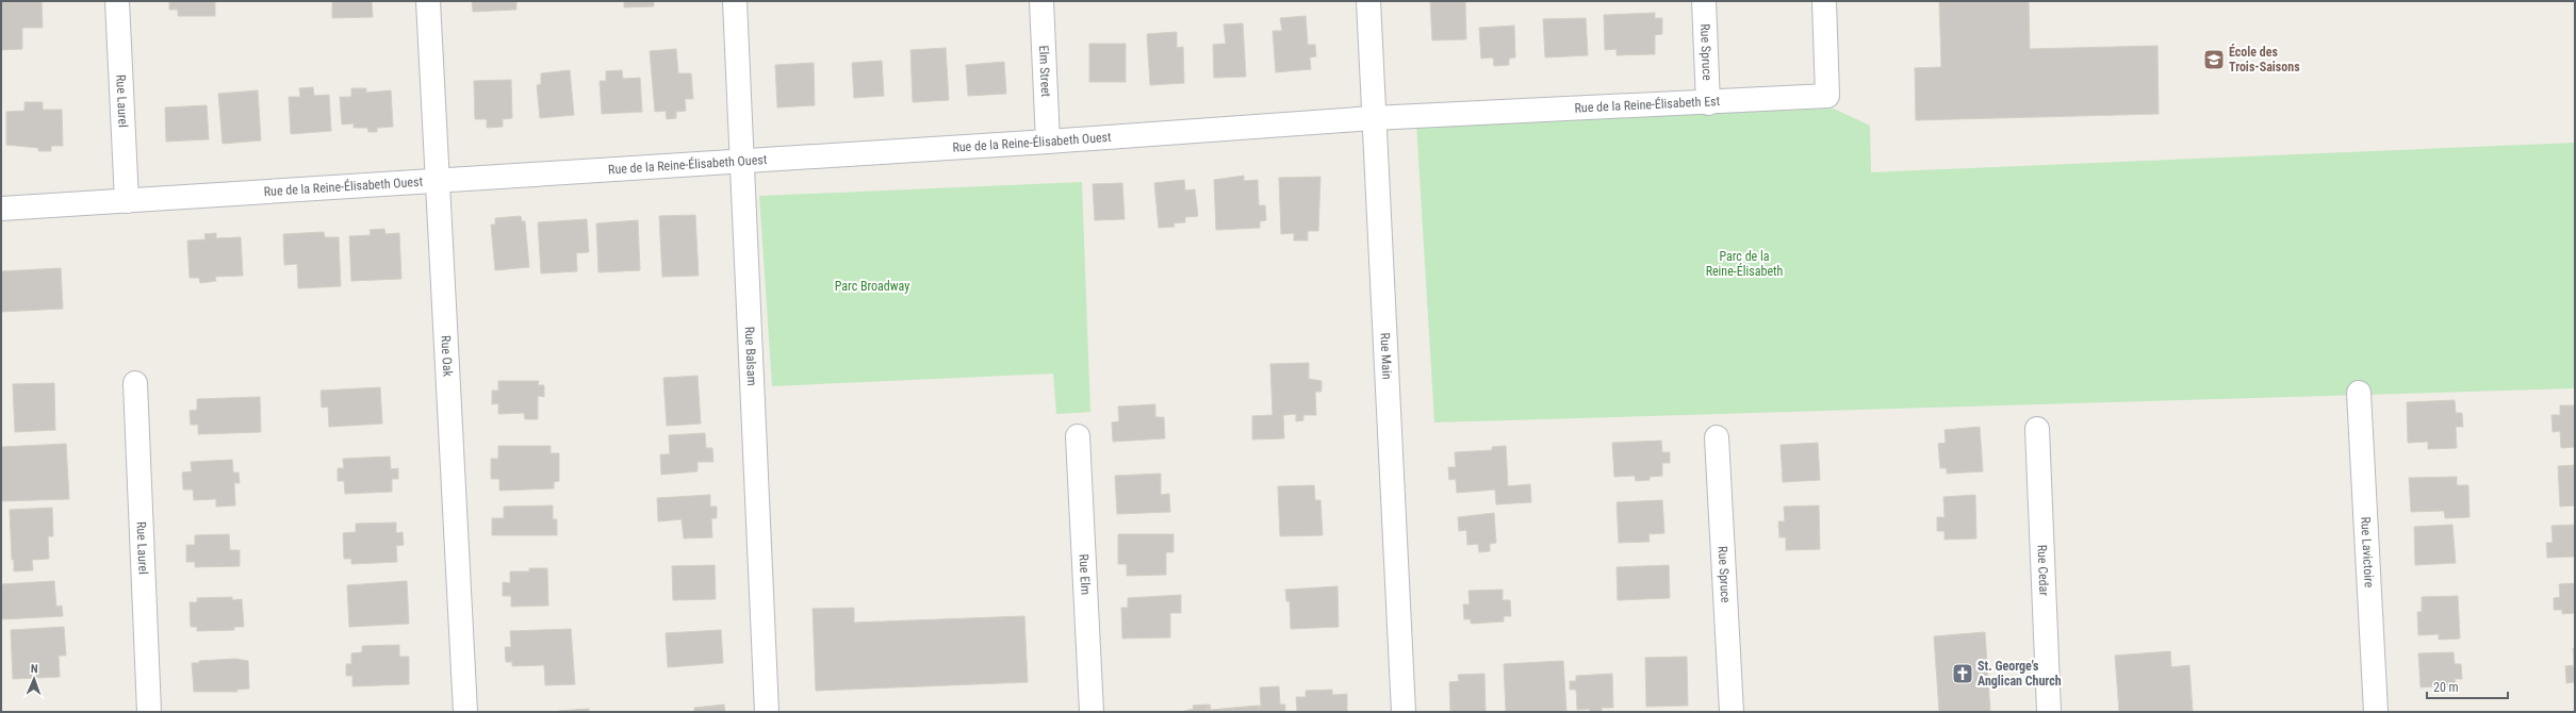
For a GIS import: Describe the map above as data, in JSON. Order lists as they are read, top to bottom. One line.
{"streets":{"street":["Rue Spruce","Elm Street","Rue Laurel","Rue de la Reine-Élisabeth Est","Rue de la Reine-Élisabeth Ouest","Rue Oak","Rue Balsam","Rue Main","Rue Lavictoire","Rue Cedar","Rue Elm"]},"crossings":[["Rue Spruce","Rue de la Reine-Élisabeth Est"],["Elm Street","Rue de la Reine-Élisabeth Ouest"],["Rue Laurel","Rue de la Reine-Élisabeth Ouest"],["Rue de la Reine-Élisabeth Est","Rue de la Reine-Élisabeth Ouest"],["Rue de la Reine-Élisabeth Est","Rue Main"],["Rue de la Reine-Élisabeth Ouest","Rue Oak"],["Rue de la Reine-Élisabeth Ouest","Rue Balsam"],["Rue de la Reine-Élisabeth Ouest","Rue Main"]],"parks":["Parc de la Reine-Élisabeth","Parc Broadway"],"places":{"school or university":["École des Trois-Saisons"],"church":["St. George's Anglican Church"]},"scale_bar":"20 m","north":"top"}
